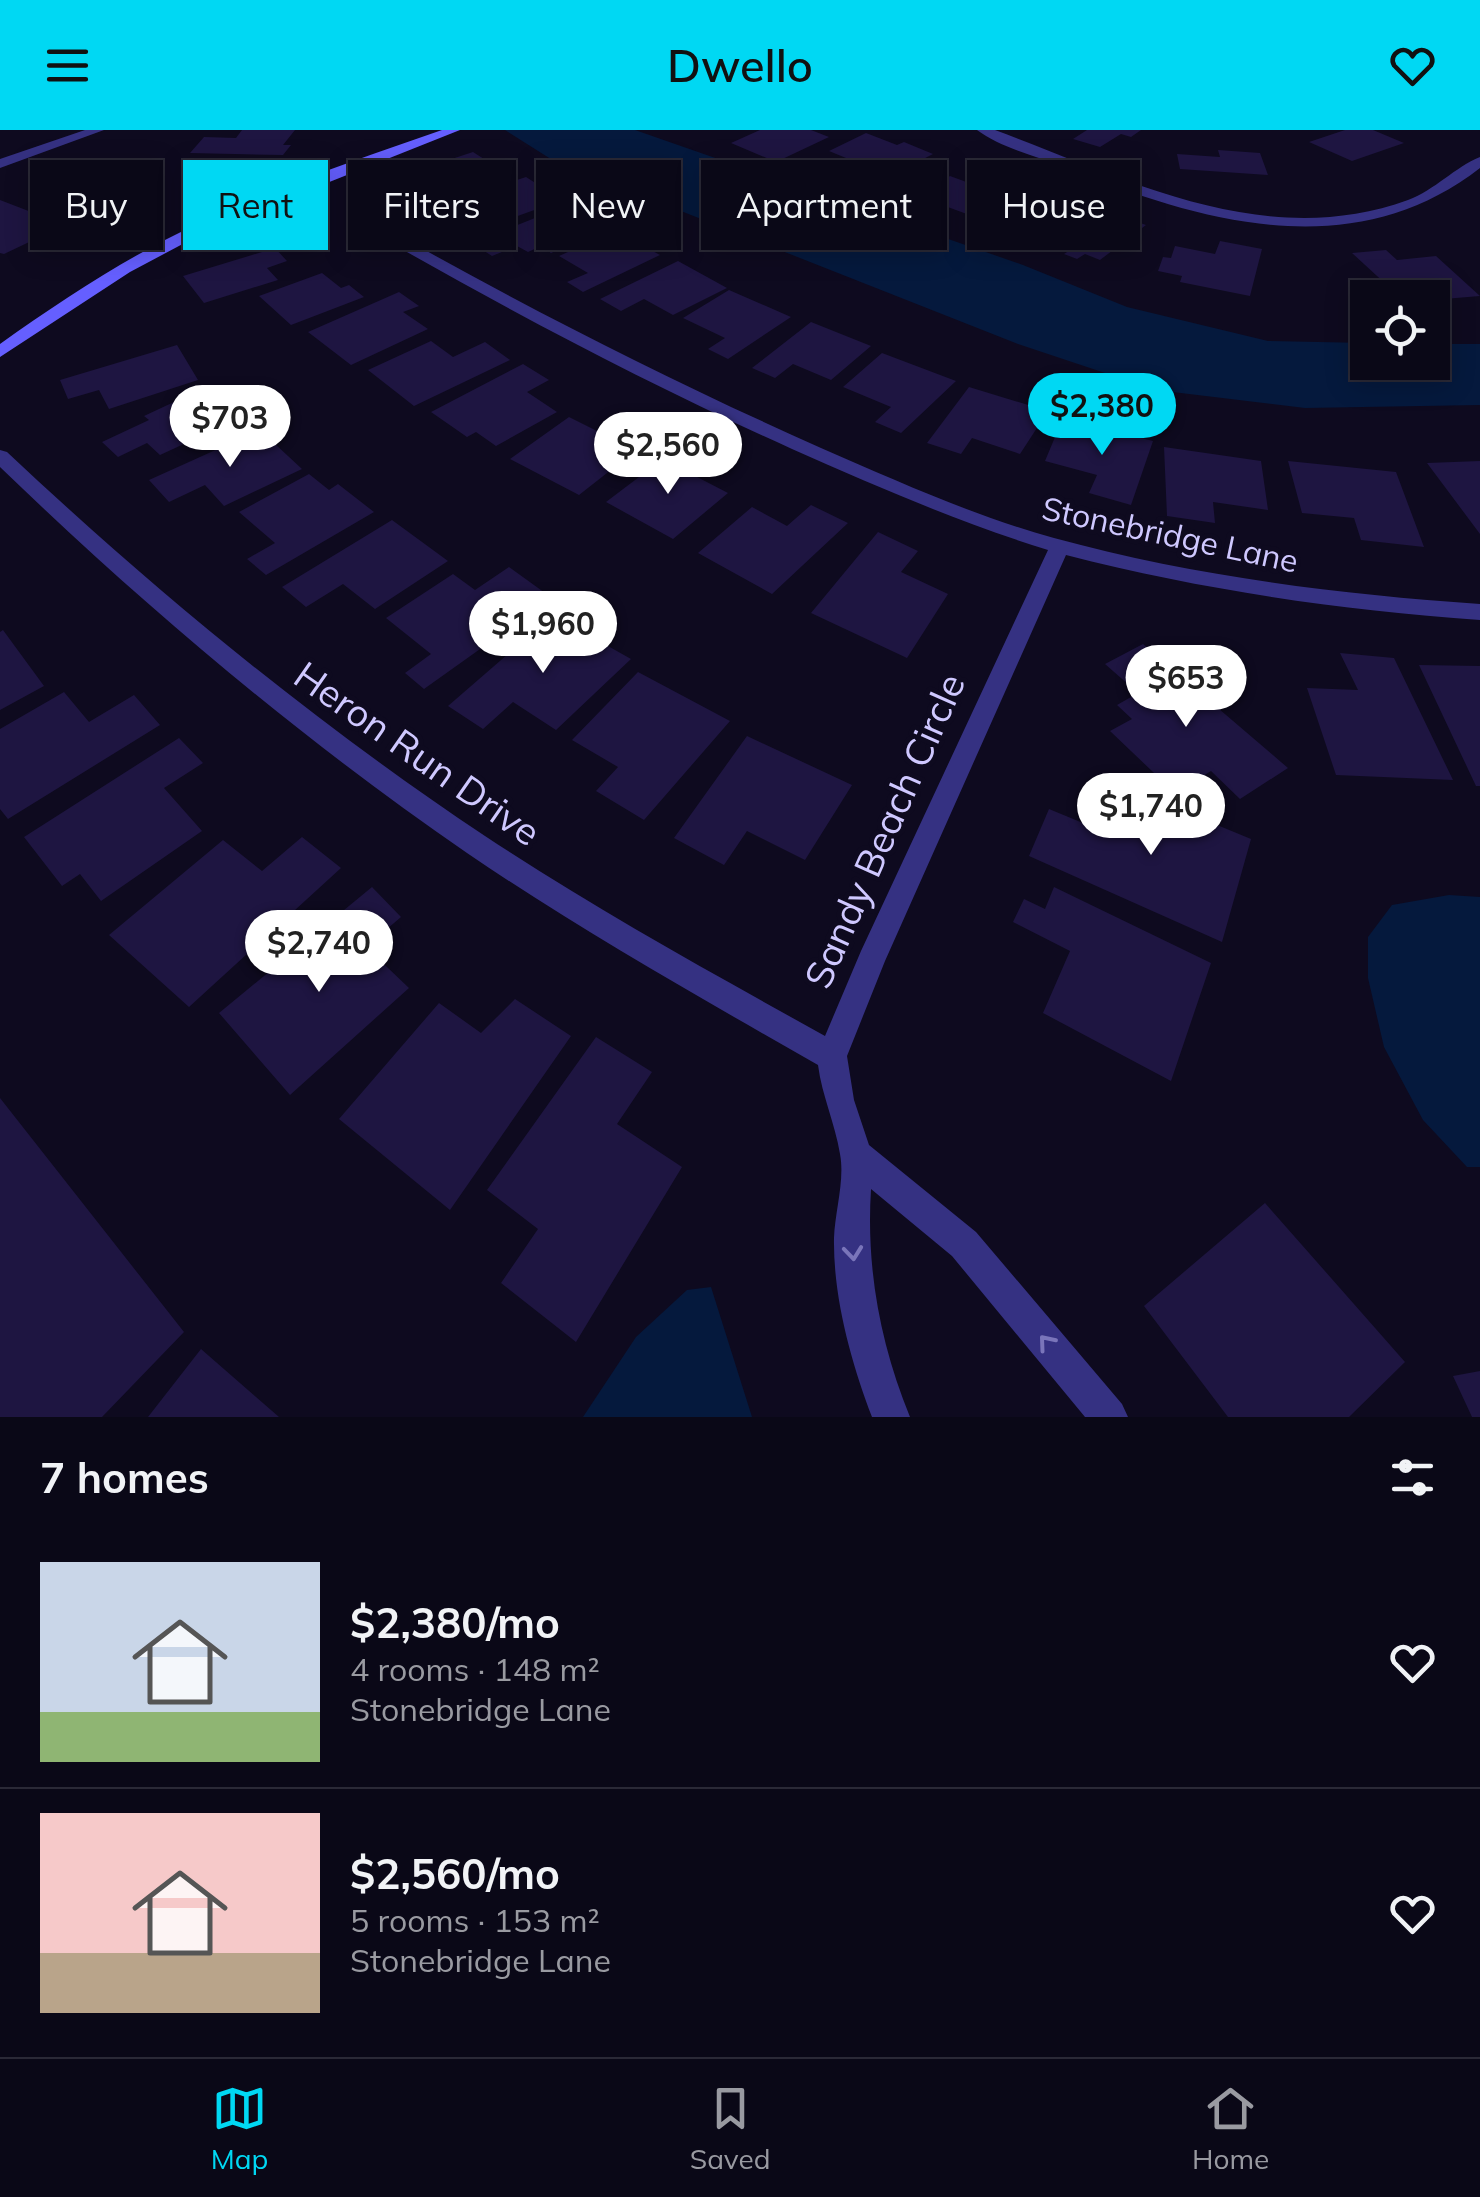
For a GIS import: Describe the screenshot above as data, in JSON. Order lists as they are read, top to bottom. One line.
{"streets":{"street":["Stonebridge Lane","Heron Run Drive","Sandy Beach Circle"]},"crossings":[["Stonebridge Lane","Sandy Beach Circle"],["Heron Run Drive","Sandy Beach Circle"]],"page":{"header":"Dwello","chip":["Buy","Rent","Filters","New","Apartment","House"],"price":["$2,380","$703","$2,560","$1,960","$653","$1,740","$2,740"],"heading":"7 homes","list":[{"name":"$2,380/mo","note":"4 rooms · 148 m² · Stonebridge Lane"},{"name":"$2,560/mo","note":"5 rooms · 153 m² · Stonebridge Lane"}],"tabs":["Map","Saved","Home"]}}
